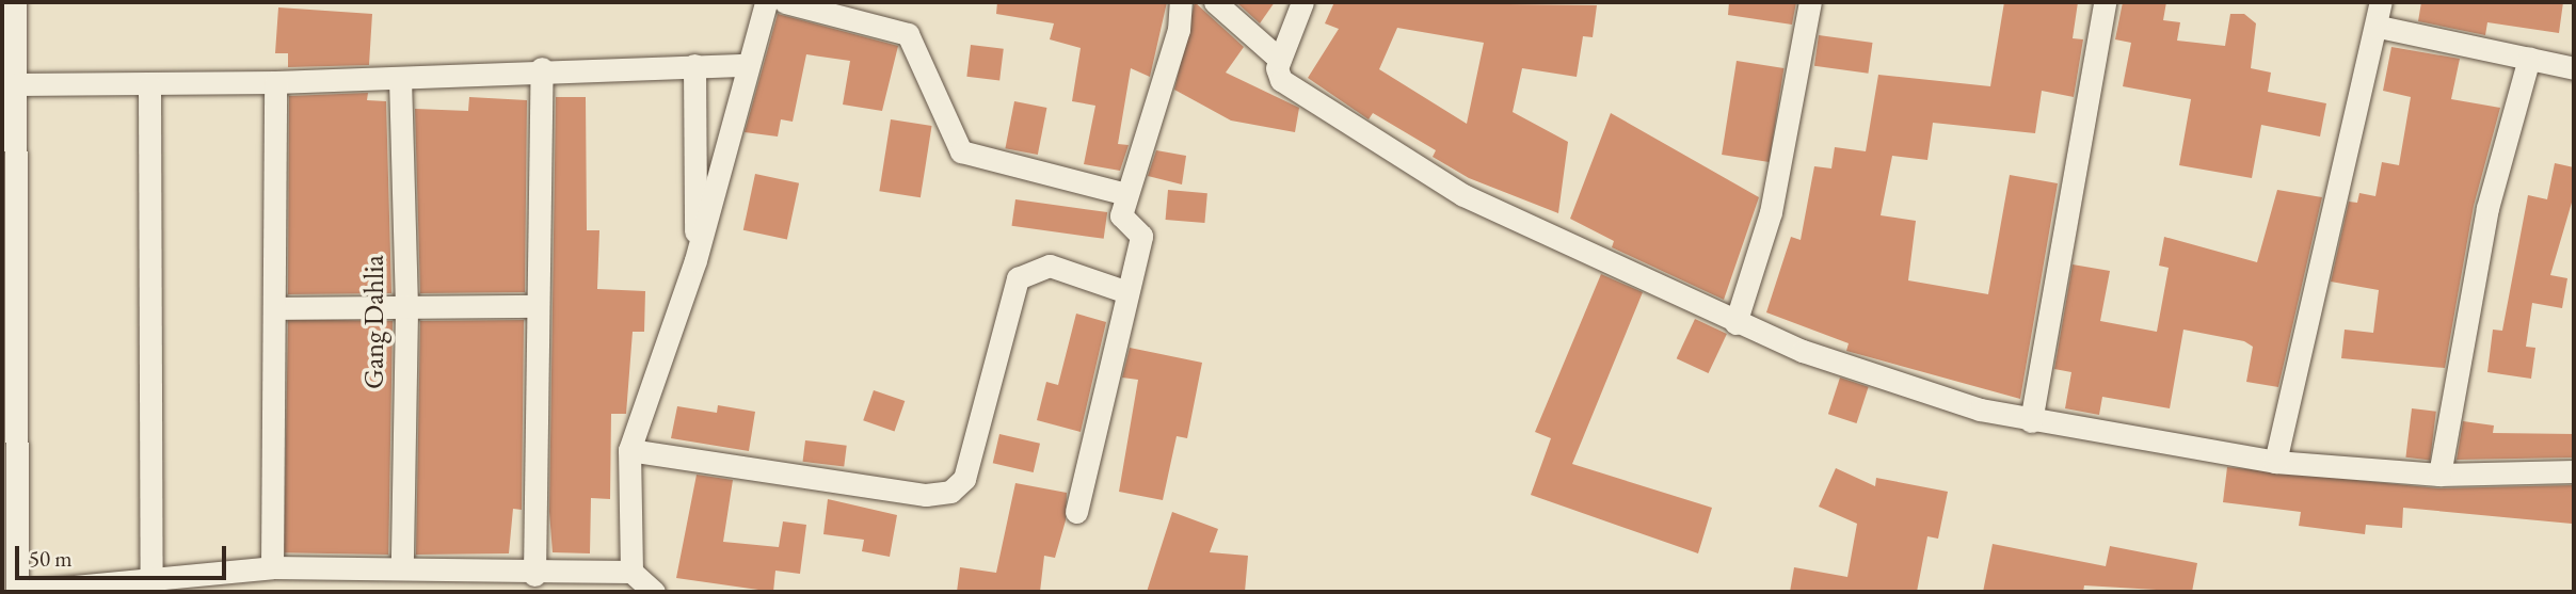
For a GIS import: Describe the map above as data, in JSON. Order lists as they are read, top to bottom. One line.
{"streets":{"street":["Gang Dahlia"]},"scale_bar":"50 m"}
